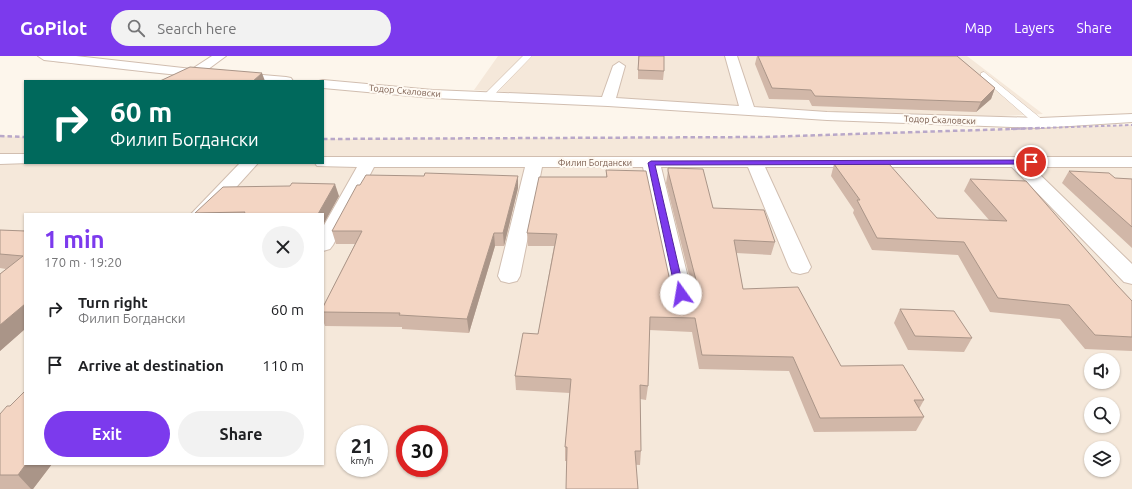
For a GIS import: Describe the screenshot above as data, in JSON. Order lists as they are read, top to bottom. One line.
{"streets":{"street":["Тодор Скаловски","Филип Богдански"]},"page":{"header":"GoPilot","search":"Search here","nav":["Map","Layers","Share"],"turn":["60 m","Филип Богдански"],"heading":["1 min","170 m · 19:20"],"list":[{"name":"Turn right","note":"Филип Богдански","value":"60 m"},{"name":"Arrive at destination","value":"110 m"}],"buttons":["Exit","Share"],"speed":"21 km/h","limit":"30"}}
